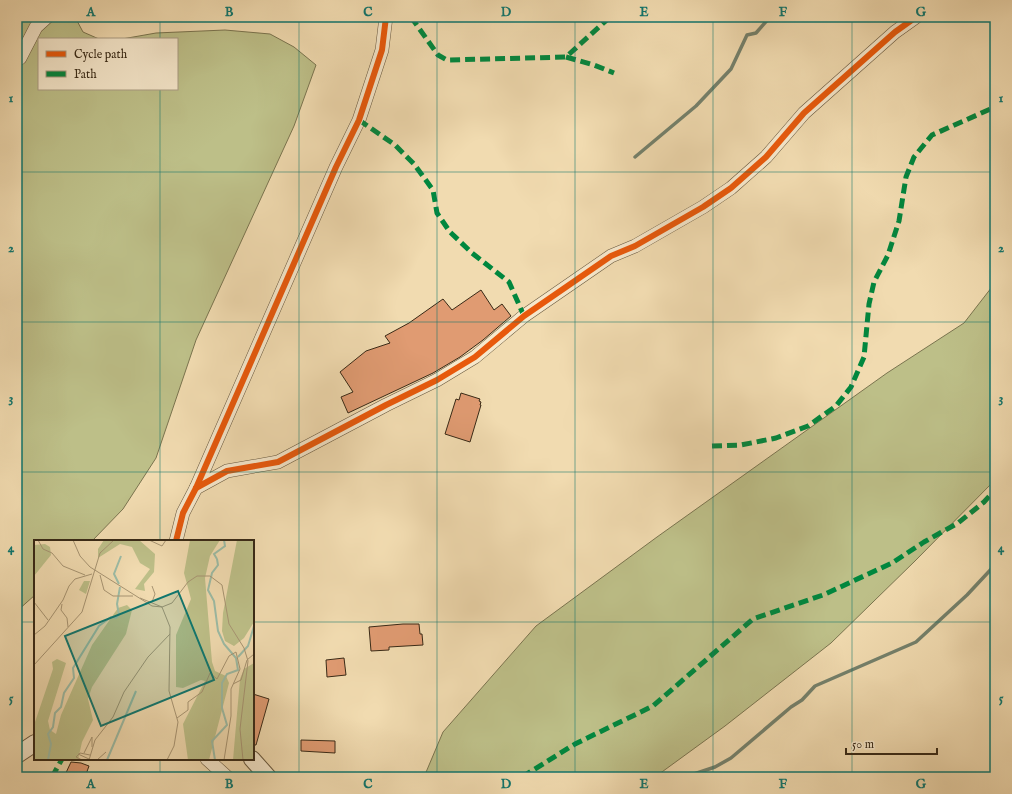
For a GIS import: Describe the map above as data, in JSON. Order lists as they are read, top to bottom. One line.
{"legend":["Cycle path","Path"],"scale_bar":"50 m","grid":{"columns":["A","B","C","D","E","F","G"],"rows":["1","2","3","4","5"]}}
